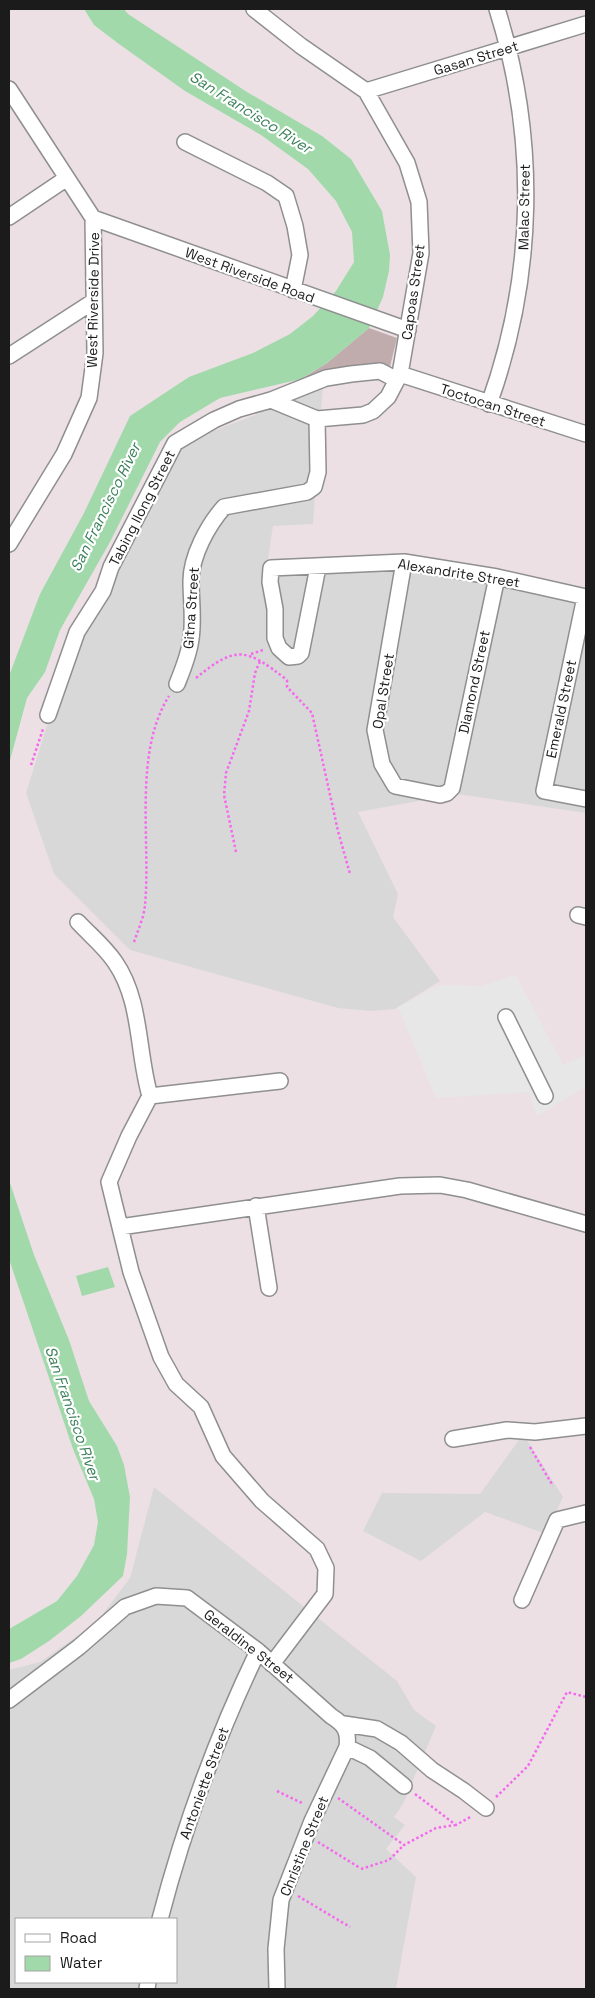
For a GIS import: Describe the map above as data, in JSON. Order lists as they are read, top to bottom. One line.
{"streets":{"street":["Gasan Street","Malac Street","West Riverside Road","Capoas Street","West Riverside Drive","Toctocan Street","Tabing Ilong Street","Alexandrite Street","Gitna Street","Diamond Street","Opal Street","Emerald Street","Geraldine Street","Antoniette Street","Christine Street"]},"crossings":[["Gasan Street","Malac Street"],["Gasan Street","Capoas Street"],["Malac Street","Toctocan Street"],["West Riverside Road","Capoas Street"],["West Riverside Road","West Riverside Drive"],["Capoas Street","Toctocan Street"],["Toctocan Street","Tabing Ilong Street"],["Alexandrite Street","Diamond Street"],["Alexandrite Street","Opal Street"],["Alexandrite Street","Emerald Street"],["Diamond Street","Opal Street"],["Geraldine Street","Antoniette Street"]],"water":["San Francisco River"],"legend":["Road","Water"]}
